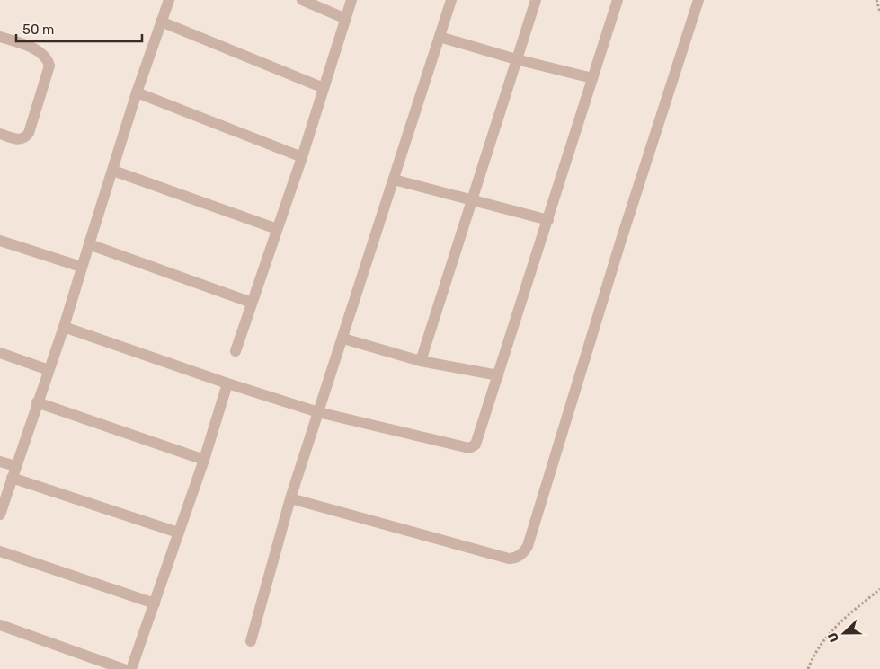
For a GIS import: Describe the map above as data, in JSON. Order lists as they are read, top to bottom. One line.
{"scale_bar":"50 m","north":"left"}
